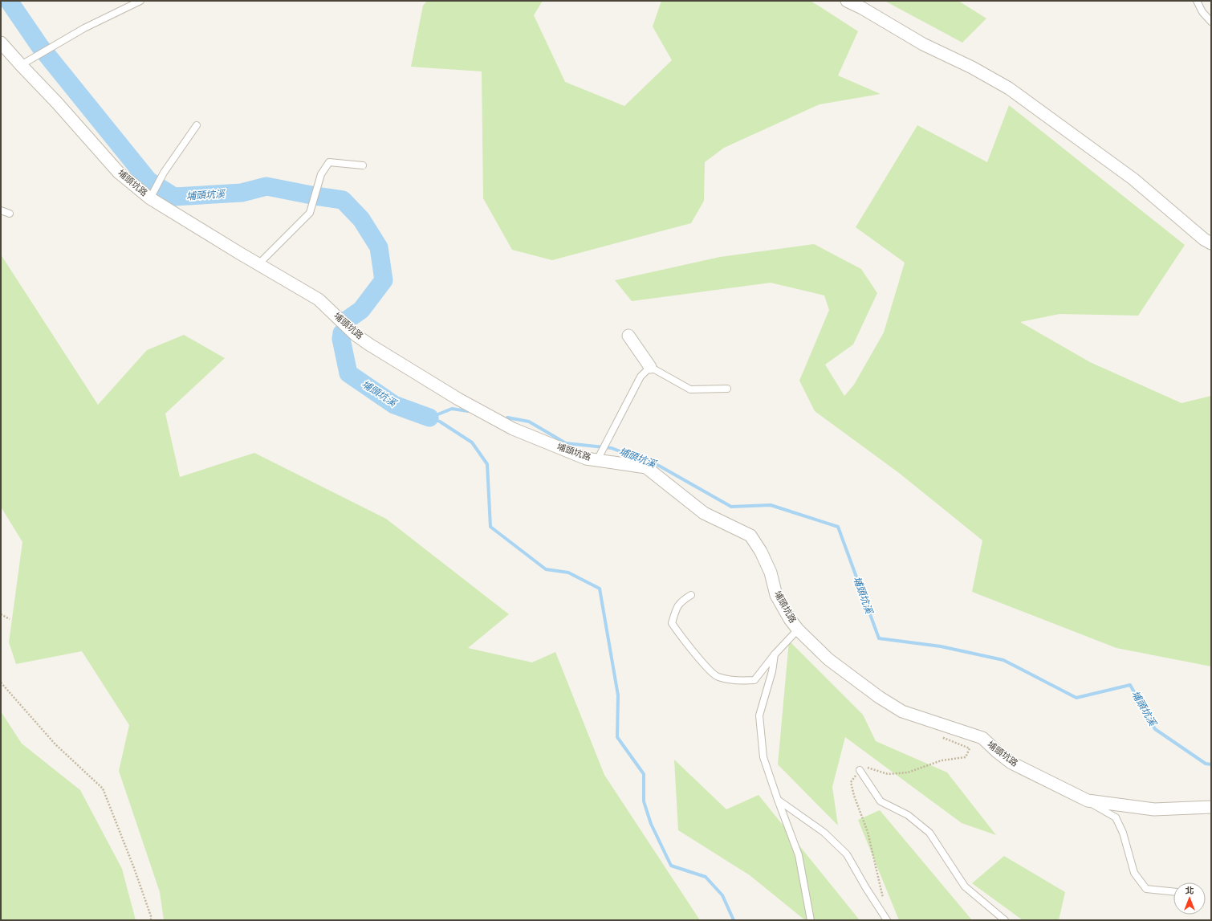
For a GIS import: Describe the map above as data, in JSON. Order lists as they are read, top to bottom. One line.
{"streets":{"street":["埔頭坑路"]},"water":["埔頭坑溪"],"north":"top"}
